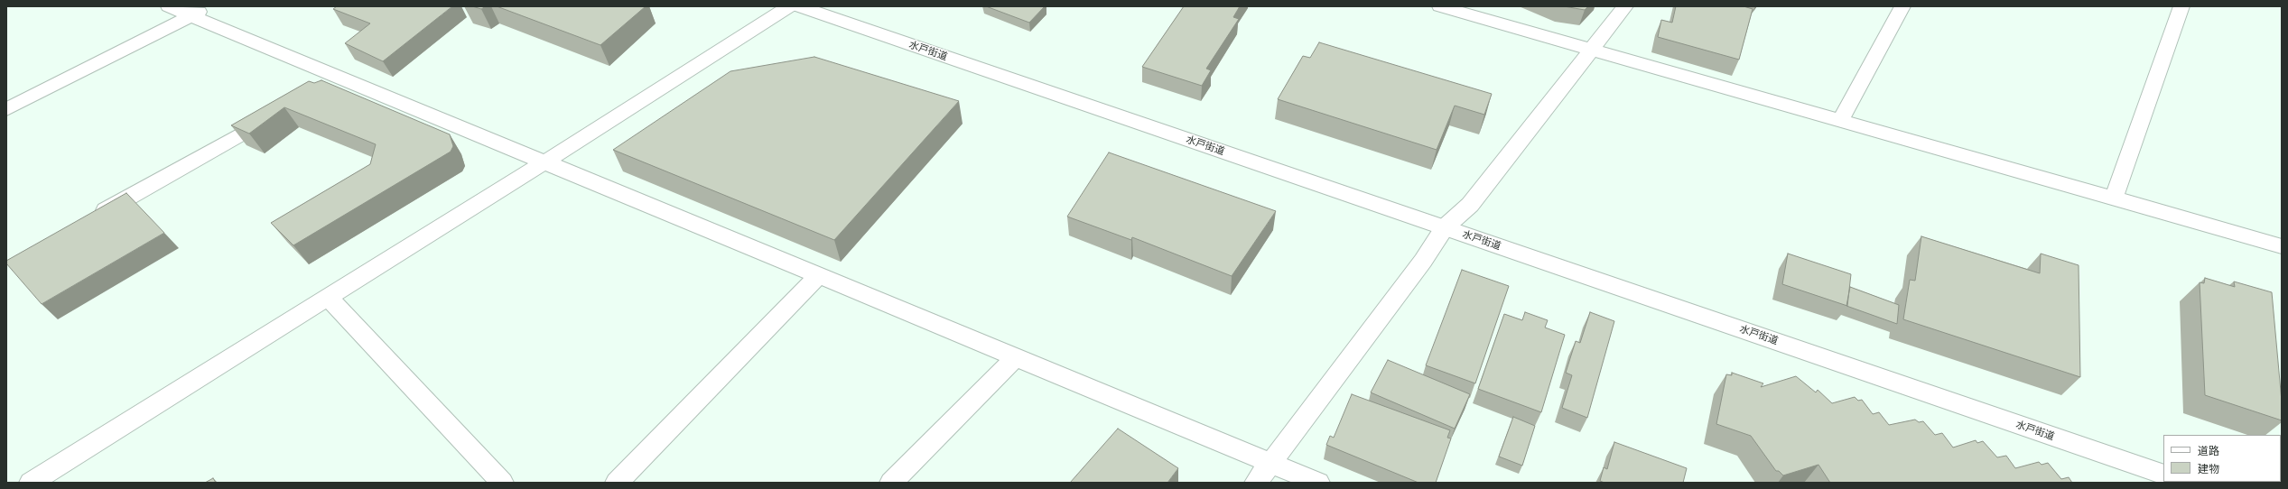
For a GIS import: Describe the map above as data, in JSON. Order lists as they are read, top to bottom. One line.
{"streets":{"main road":["水戸街道"]},"legend":["道路","建物"]}
